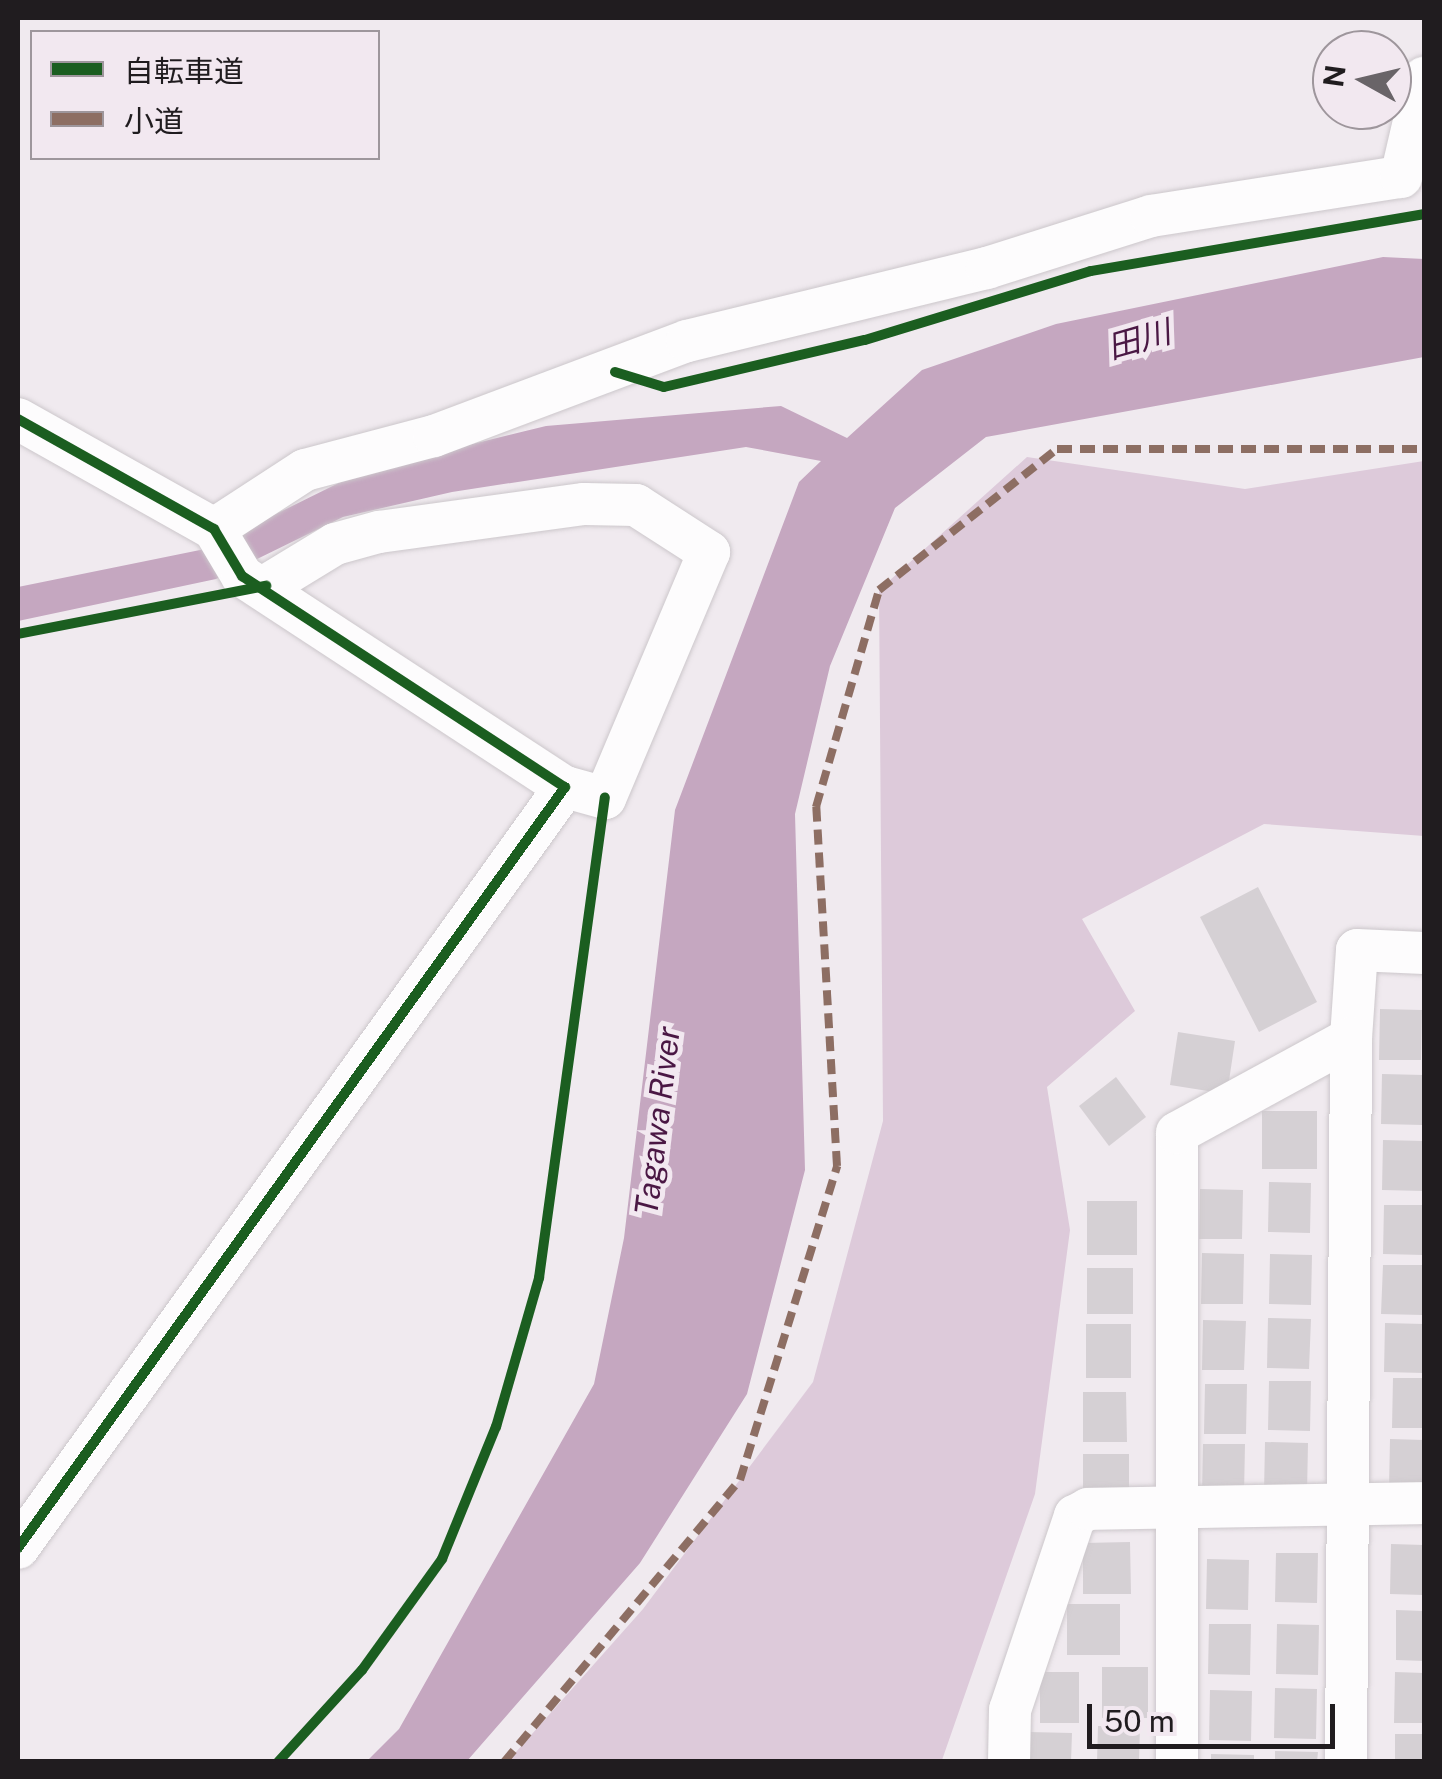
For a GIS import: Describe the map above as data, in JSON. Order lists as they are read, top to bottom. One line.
{"water":["田川","Tagawa River"],"legend":["自転車道","小道"],"scale_bar":"50 m","north":"left"}
